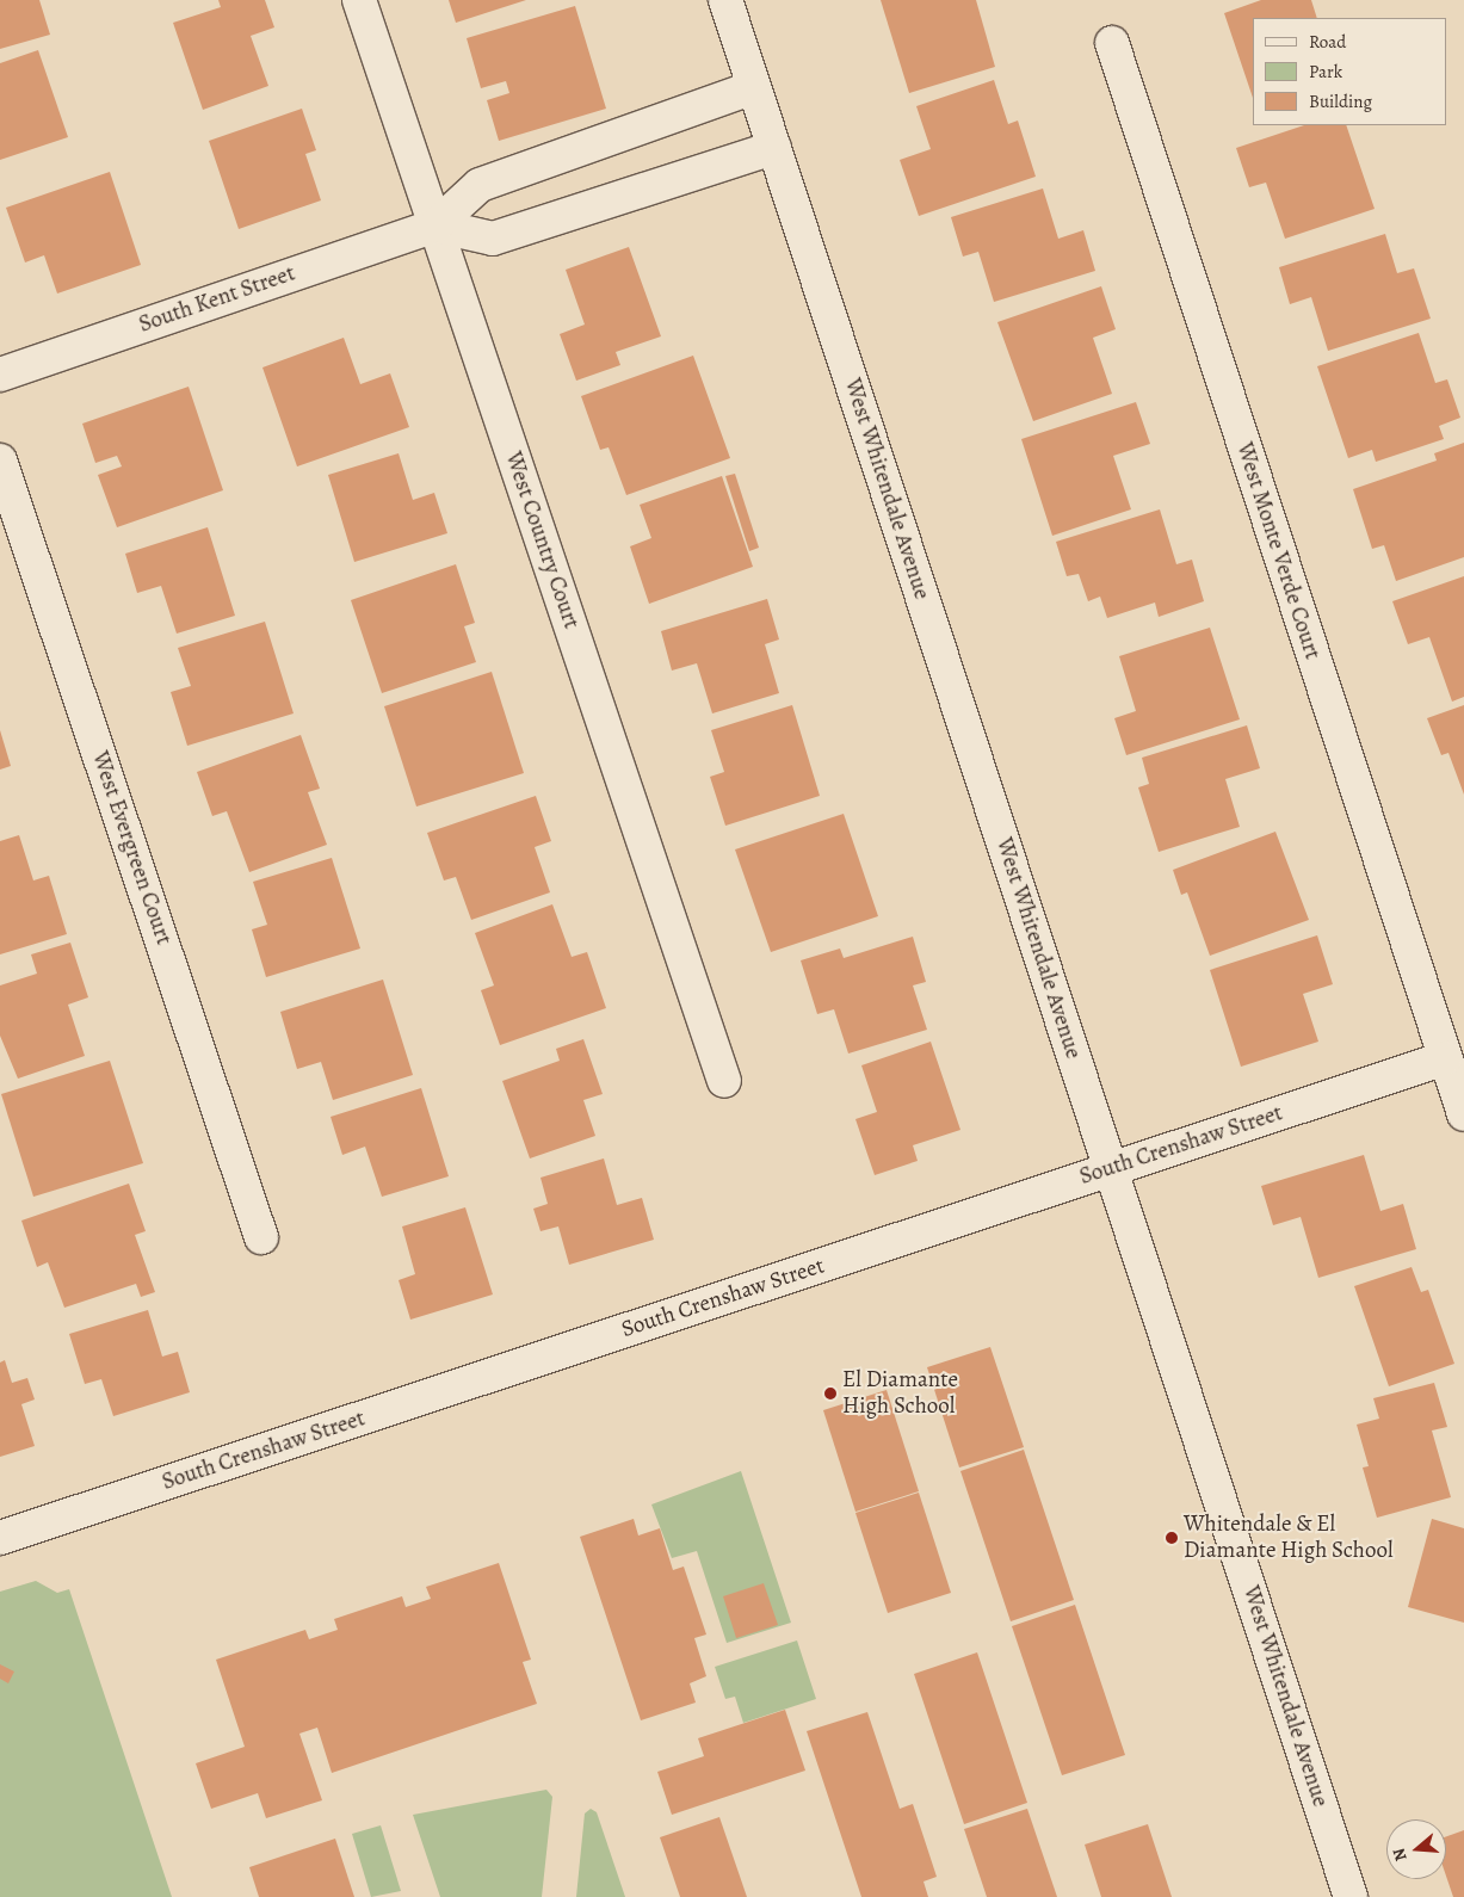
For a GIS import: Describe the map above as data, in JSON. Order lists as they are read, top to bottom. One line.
{"streets":{"street":["South Kent Street","West Whitendale Avenue","West Country Court","West Monte Verde Court","West Evergreen Court","South Crenshaw Street"]},"crossings":[["South Kent Street","West Whitendale Avenue"],["South Kent Street","West Country Court"],["West Whitendale Avenue","South Crenshaw Street"],["West Monte Verde Court","South Crenshaw Street"]],"places":["El Diamante High School","Whitendale & El Diamante High School"],"legend":["Road","Park","Building"],"north":"left"}
